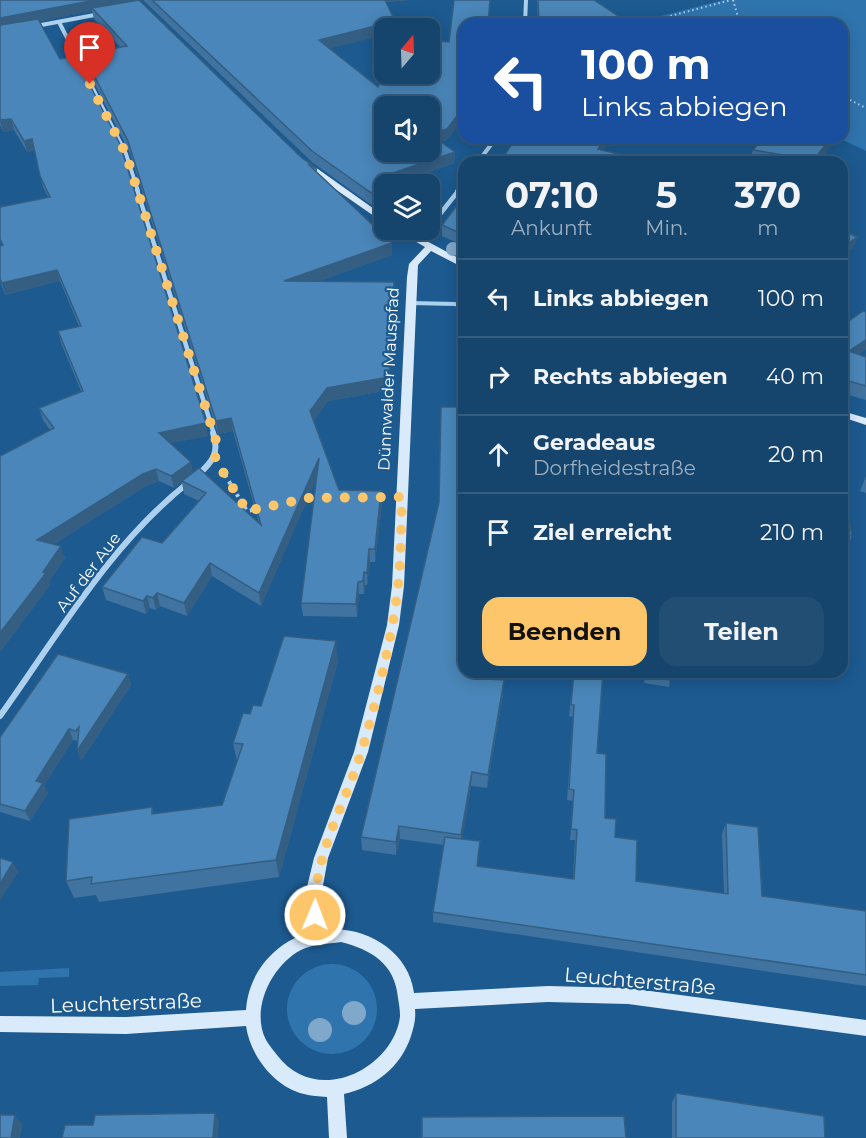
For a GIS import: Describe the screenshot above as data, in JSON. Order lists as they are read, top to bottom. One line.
{"streets":{"main road":["Dünnwalder Mauspfad","Leuchterstraße"],"street":["Auf der Aue"]},"crossings":[["Dünnwalder Mauspfad","Leuchterstraße"]],"north":"top","page":{"turn":["100 m","Links abbiegen"],"eta":["07:10","Ankunft","5","Min.","370","m"],"list":[{"name":"Links abbiegen","value":"100 m"},{"name":"Rechts abbiegen","value":"40 m"},{"name":"Geradeaus","note":"Dorfheidestraße","value":"20 m"},{"name":"Ziel erreicht","value":"210 m"}],"buttons":["Beenden","Teilen"]}}
